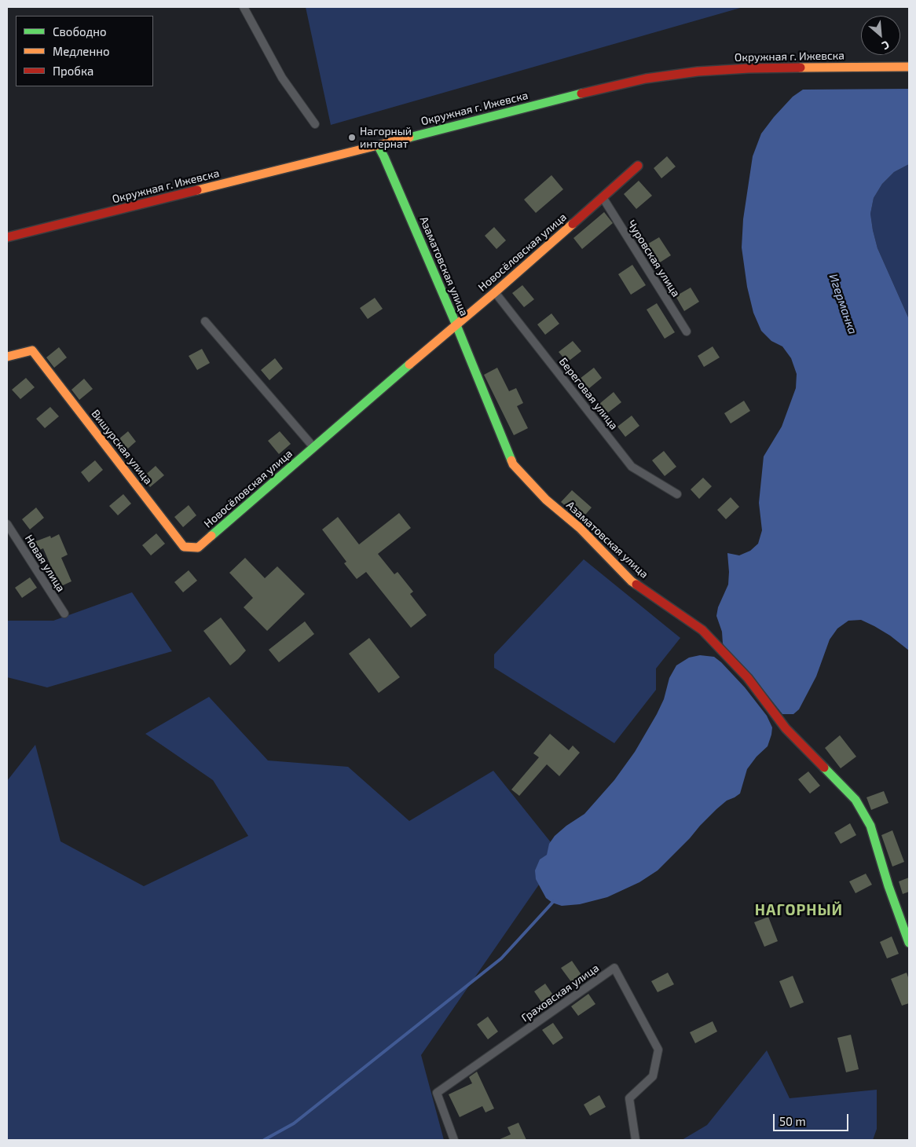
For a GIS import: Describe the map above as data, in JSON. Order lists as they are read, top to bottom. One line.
{"streets":{"street":["Окружная г. Ижевска","Новосёловская улица","Чуровская улица","Азаматовская улица","Береговая улица","Вишурская улица","Новая улица","Граховская улица"]},"crossings":[["Окружная г. Ижевска","Азаматовская улица"],["Новосёловская улица","Чуровская улица"],["Новосёловская улица","Азаматовская улица"],["Новосёловская улица","Береговая улица"],["Новосёловская улица","Вишурская улица"]],"districts":["НАГОРНЫЙ"],"water":["Игерманка"],"places":["Нагорный интернат"],"legend":["Свободно","Медленно","Пробка"],"scale_bar":"50 m","north":"bottom right"}
